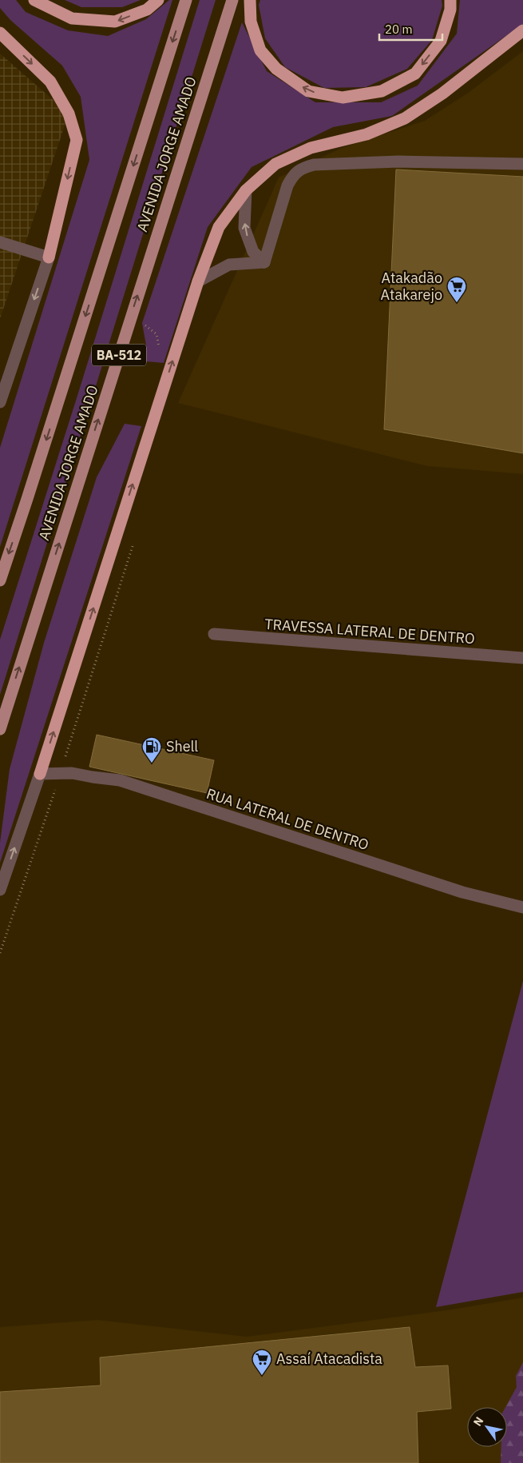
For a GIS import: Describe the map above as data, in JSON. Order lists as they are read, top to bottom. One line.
{"streets":{"main road":["AVENIDA JORGE AMADO","BA-512"],"street":["TRAVESSA LATERAL DE DENTRO","RUA LATERAL DE DENTRO"]},"places":{"supermarket":["Atakadão Atakarejo","Assaí Atacadista"],"fuel station":["Shell"]},"scale_bar":"20 m","north":"top left"}
